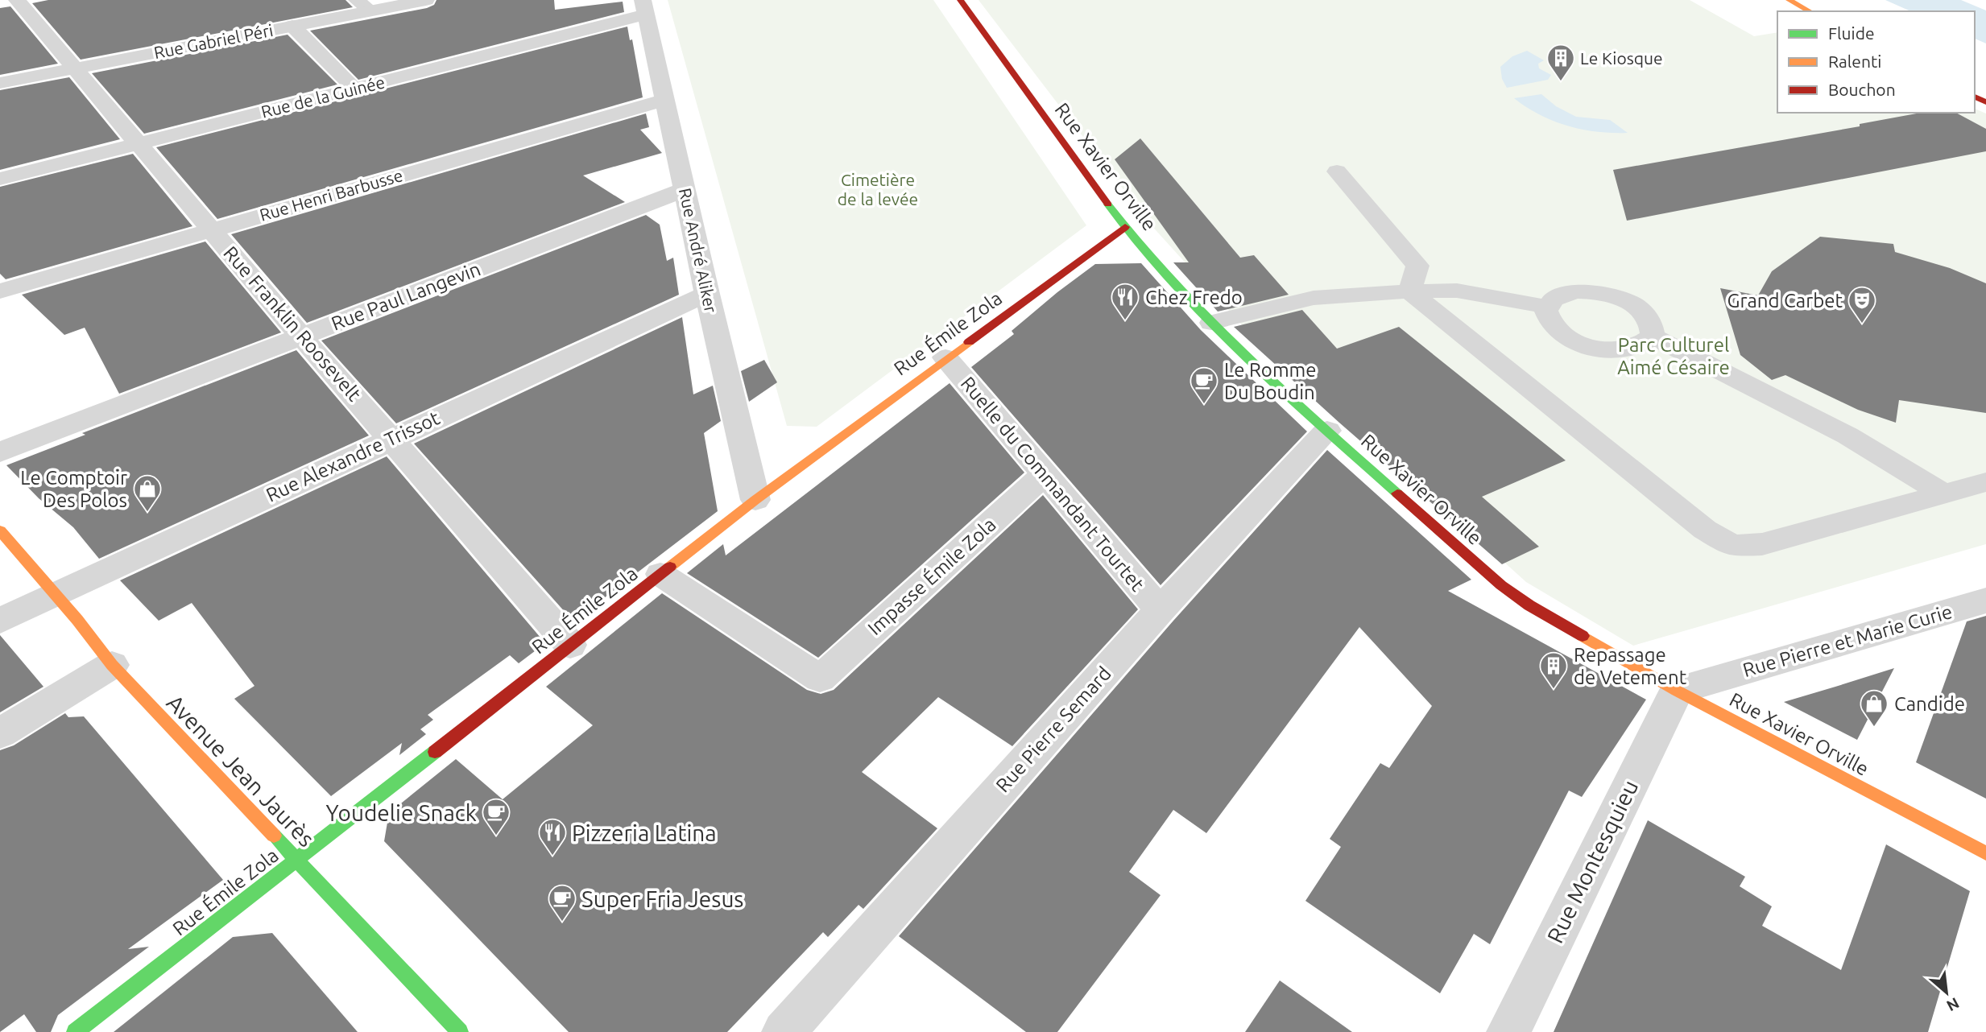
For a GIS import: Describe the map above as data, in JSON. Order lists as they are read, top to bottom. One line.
{"streets":{"street":["Rue Gabriel Péri","Rue de la Guinée","Rue Xavier Orville","Rue Henri Barbusse","Rue André Aliker","Rue Paul Langevin","Rue Franklin Roosevelt","Rue Émile Zola","Rue Alexandre Trissot","Ruelle du Commandant Tourtet","Rue Pierre et Marie Curie","Rue Pierre Semard","Avenue Jean Jaurès","Rue Montesquieu"],"lane":["Impasse Émile Zola"]},"crossings":[["Rue Gabriel Péri","Rue Franklin Roosevelt"],["Rue de la Guinée","Rue André Aliker"],["Rue de la Guinée","Rue Franklin Roosevelt"],["Rue Xavier Orville","Rue Émile Zola"],["Rue Xavier Orville","Rue Pierre et Marie Curie"],["Rue Xavier Orville","Rue Pierre Semard"],["Rue Xavier Orville","Rue Montesquieu"],["Rue Henri Barbusse","Rue André Aliker"],["Rue Henri Barbusse","Rue Franklin Roosevelt"],["Rue André Aliker","Rue Paul Langevin"],["Rue André Aliker","Rue Émile Zola"],["Rue André Aliker","Rue Alexandre Trissot"],["Rue Paul Langevin","Rue Franklin Roosevelt"],["Rue Franklin Roosevelt","Rue Émile Zola"],["Rue Franklin Roosevelt","Rue Alexandre Trissot"],["Rue Émile Zola","Ruelle du Commandant Tourtet"],["Rue Émile Zola","Impasse Émile Zola"],["Rue Émile Zola","Avenue Jean Jaurès"],["Rue Alexandre Trissot","Avenue Jean Jaurès"],["Ruelle du Commandant Tourtet","Impasse Émile Zola"],["Ruelle du Commandant Tourtet","Rue Pierre Semard"],["Rue Pierre et Marie Curie","Rue Montesquieu"]],"parks":["Cimetière de la levée","Parc Culturel Aimé Césaire"],"places":{"building":["Le Kiosque","Repassage de Vetement"],"restaurant":["Chez Fredo","Pizzeria Latina"],"theatre":["Grand Carbet"],"cafe":["Le Romme Du Boudin","Youdelie Snack","Super Fria Jesus"],"shop":["Le Comptoir Des Polos","Candide"]},"legend":["Fluide","Ralenti","Bouchon"],"north":"bottom right"}
